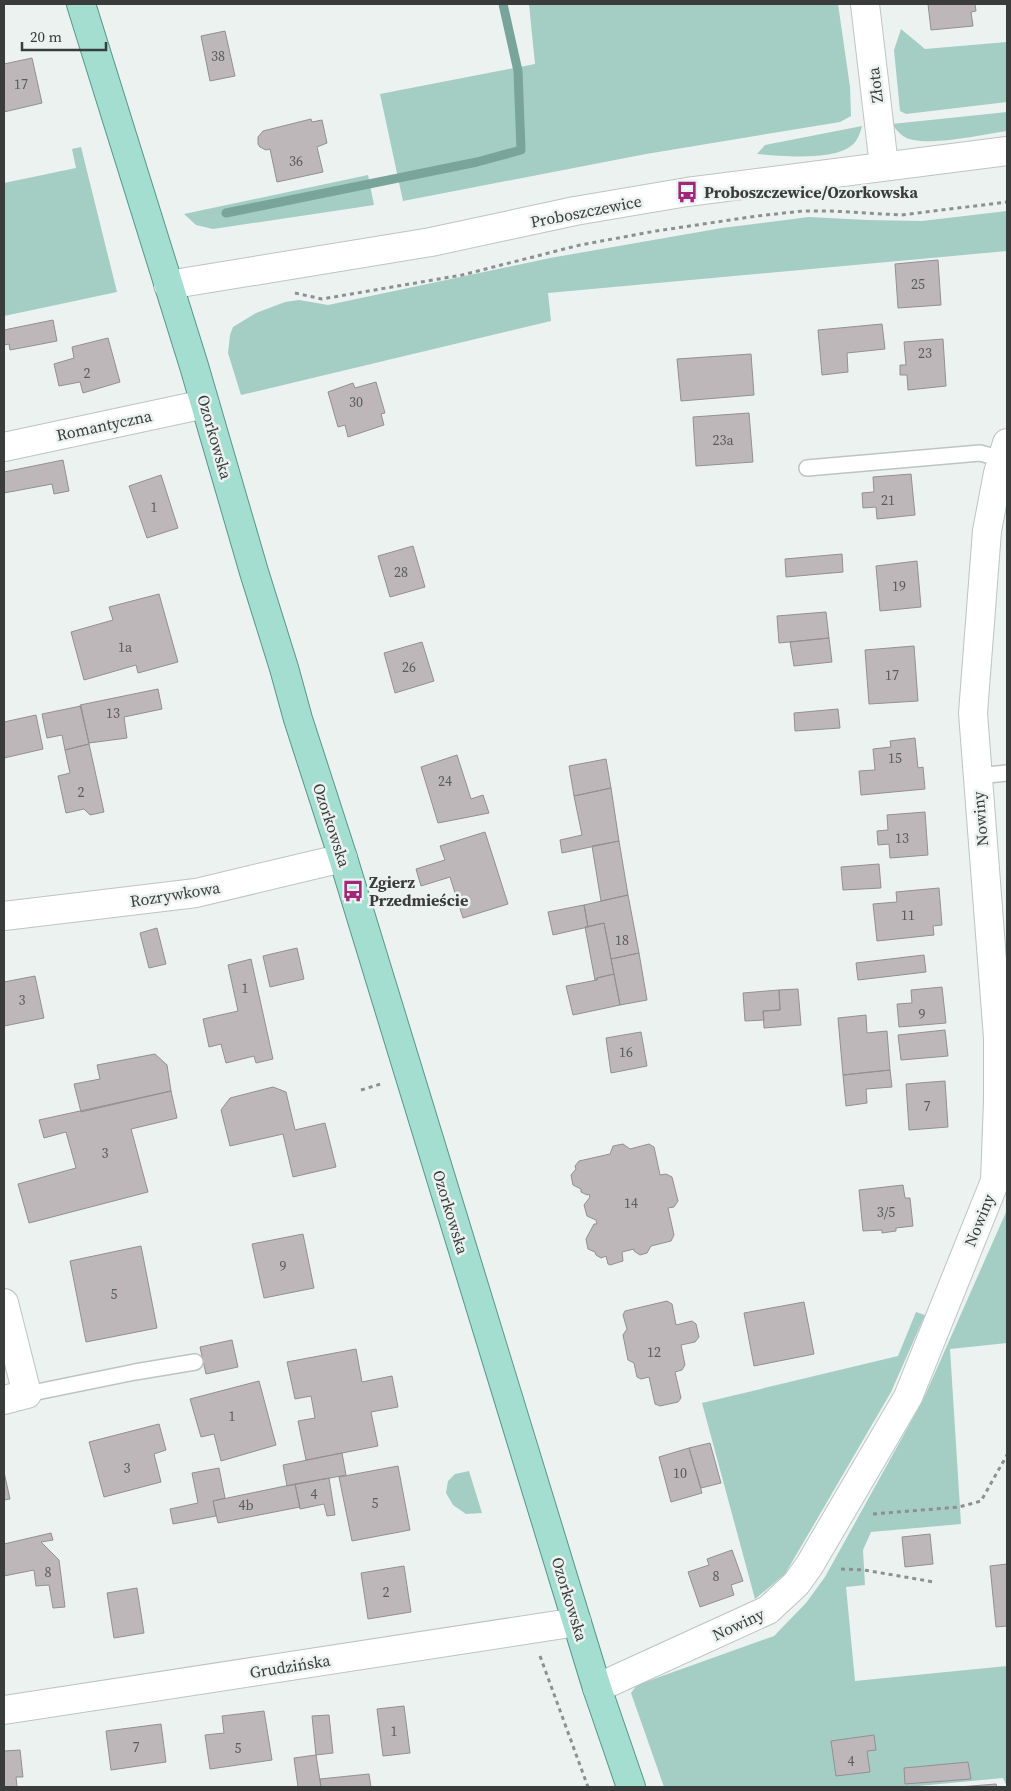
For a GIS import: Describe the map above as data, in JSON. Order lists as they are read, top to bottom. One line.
{"streets":{"main road":["Ozorkowska"],"street":["Złota","Proboszczewice","Romantyczna","Nowiny","Rozrywkowa","Grudzińska"]},"crossings":[["Złota","Proboszczewice"],["Proboszczewice","Ozorkowska"],["Romantyczna","Ozorkowska"],["Ozorkowska","Nowiny"],["Ozorkowska","Rozrywkowa"],["Ozorkowska","Grudzińska"]],"places":{"bus stop":["Proboszczewice/Ozorkowska","Zgierz Przedmieście"]},"house_numbers":["38","17","36","25","23","2","30","23a","21","1","28","19","1a","26","17","13","15","24","2","13","11","18","1","3","9","16","7","3","14","3/5","9","5","12","1","3","10","4","5","4b","8","8","2","1","7","5","4"],"scale_bar":"20 m"}
